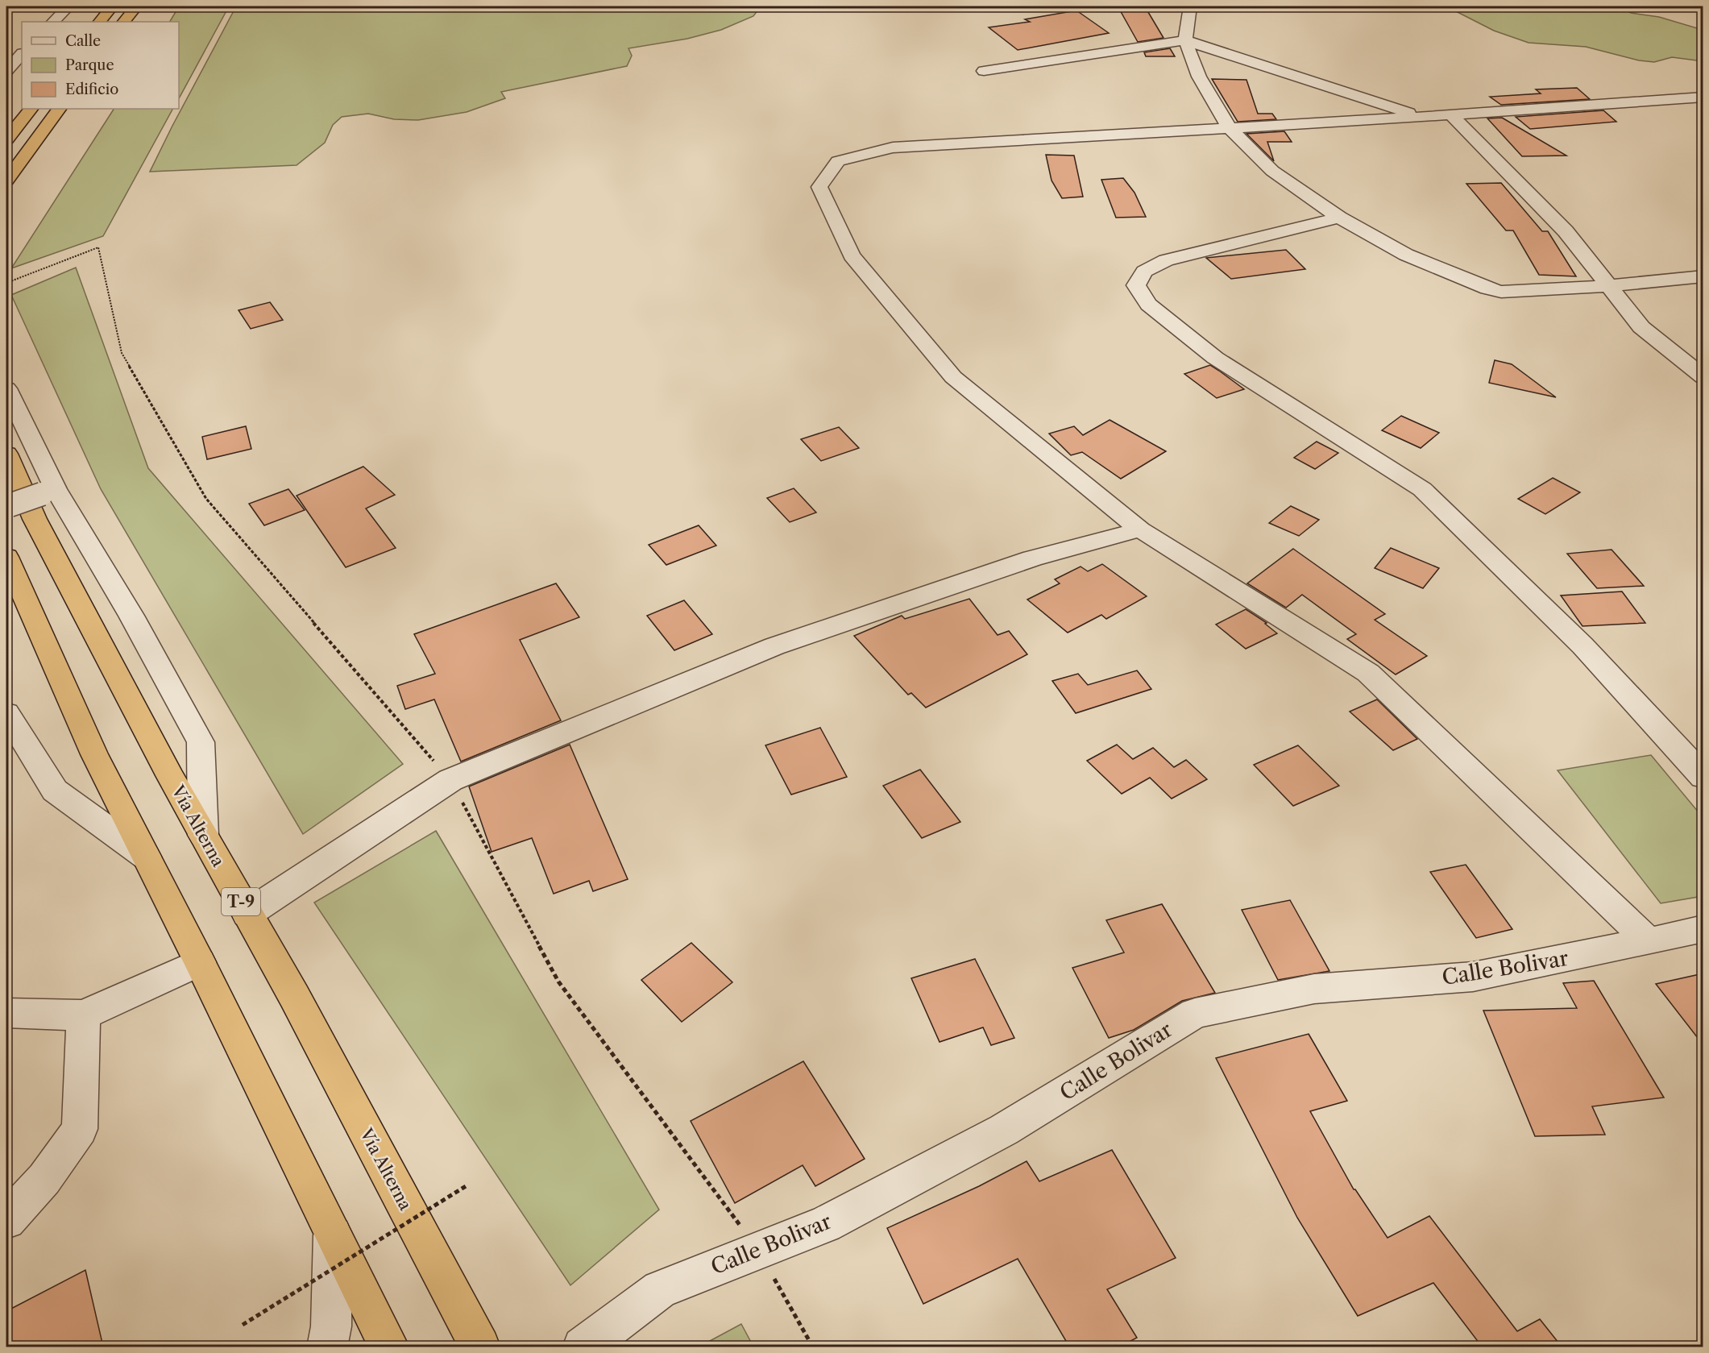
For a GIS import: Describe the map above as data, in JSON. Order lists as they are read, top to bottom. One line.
{"streets":{"highway":["Vía Alterna","T-9"],"street":["Calle Bolivar"]},"legend":["Calle","Parque","Edificio"]}
